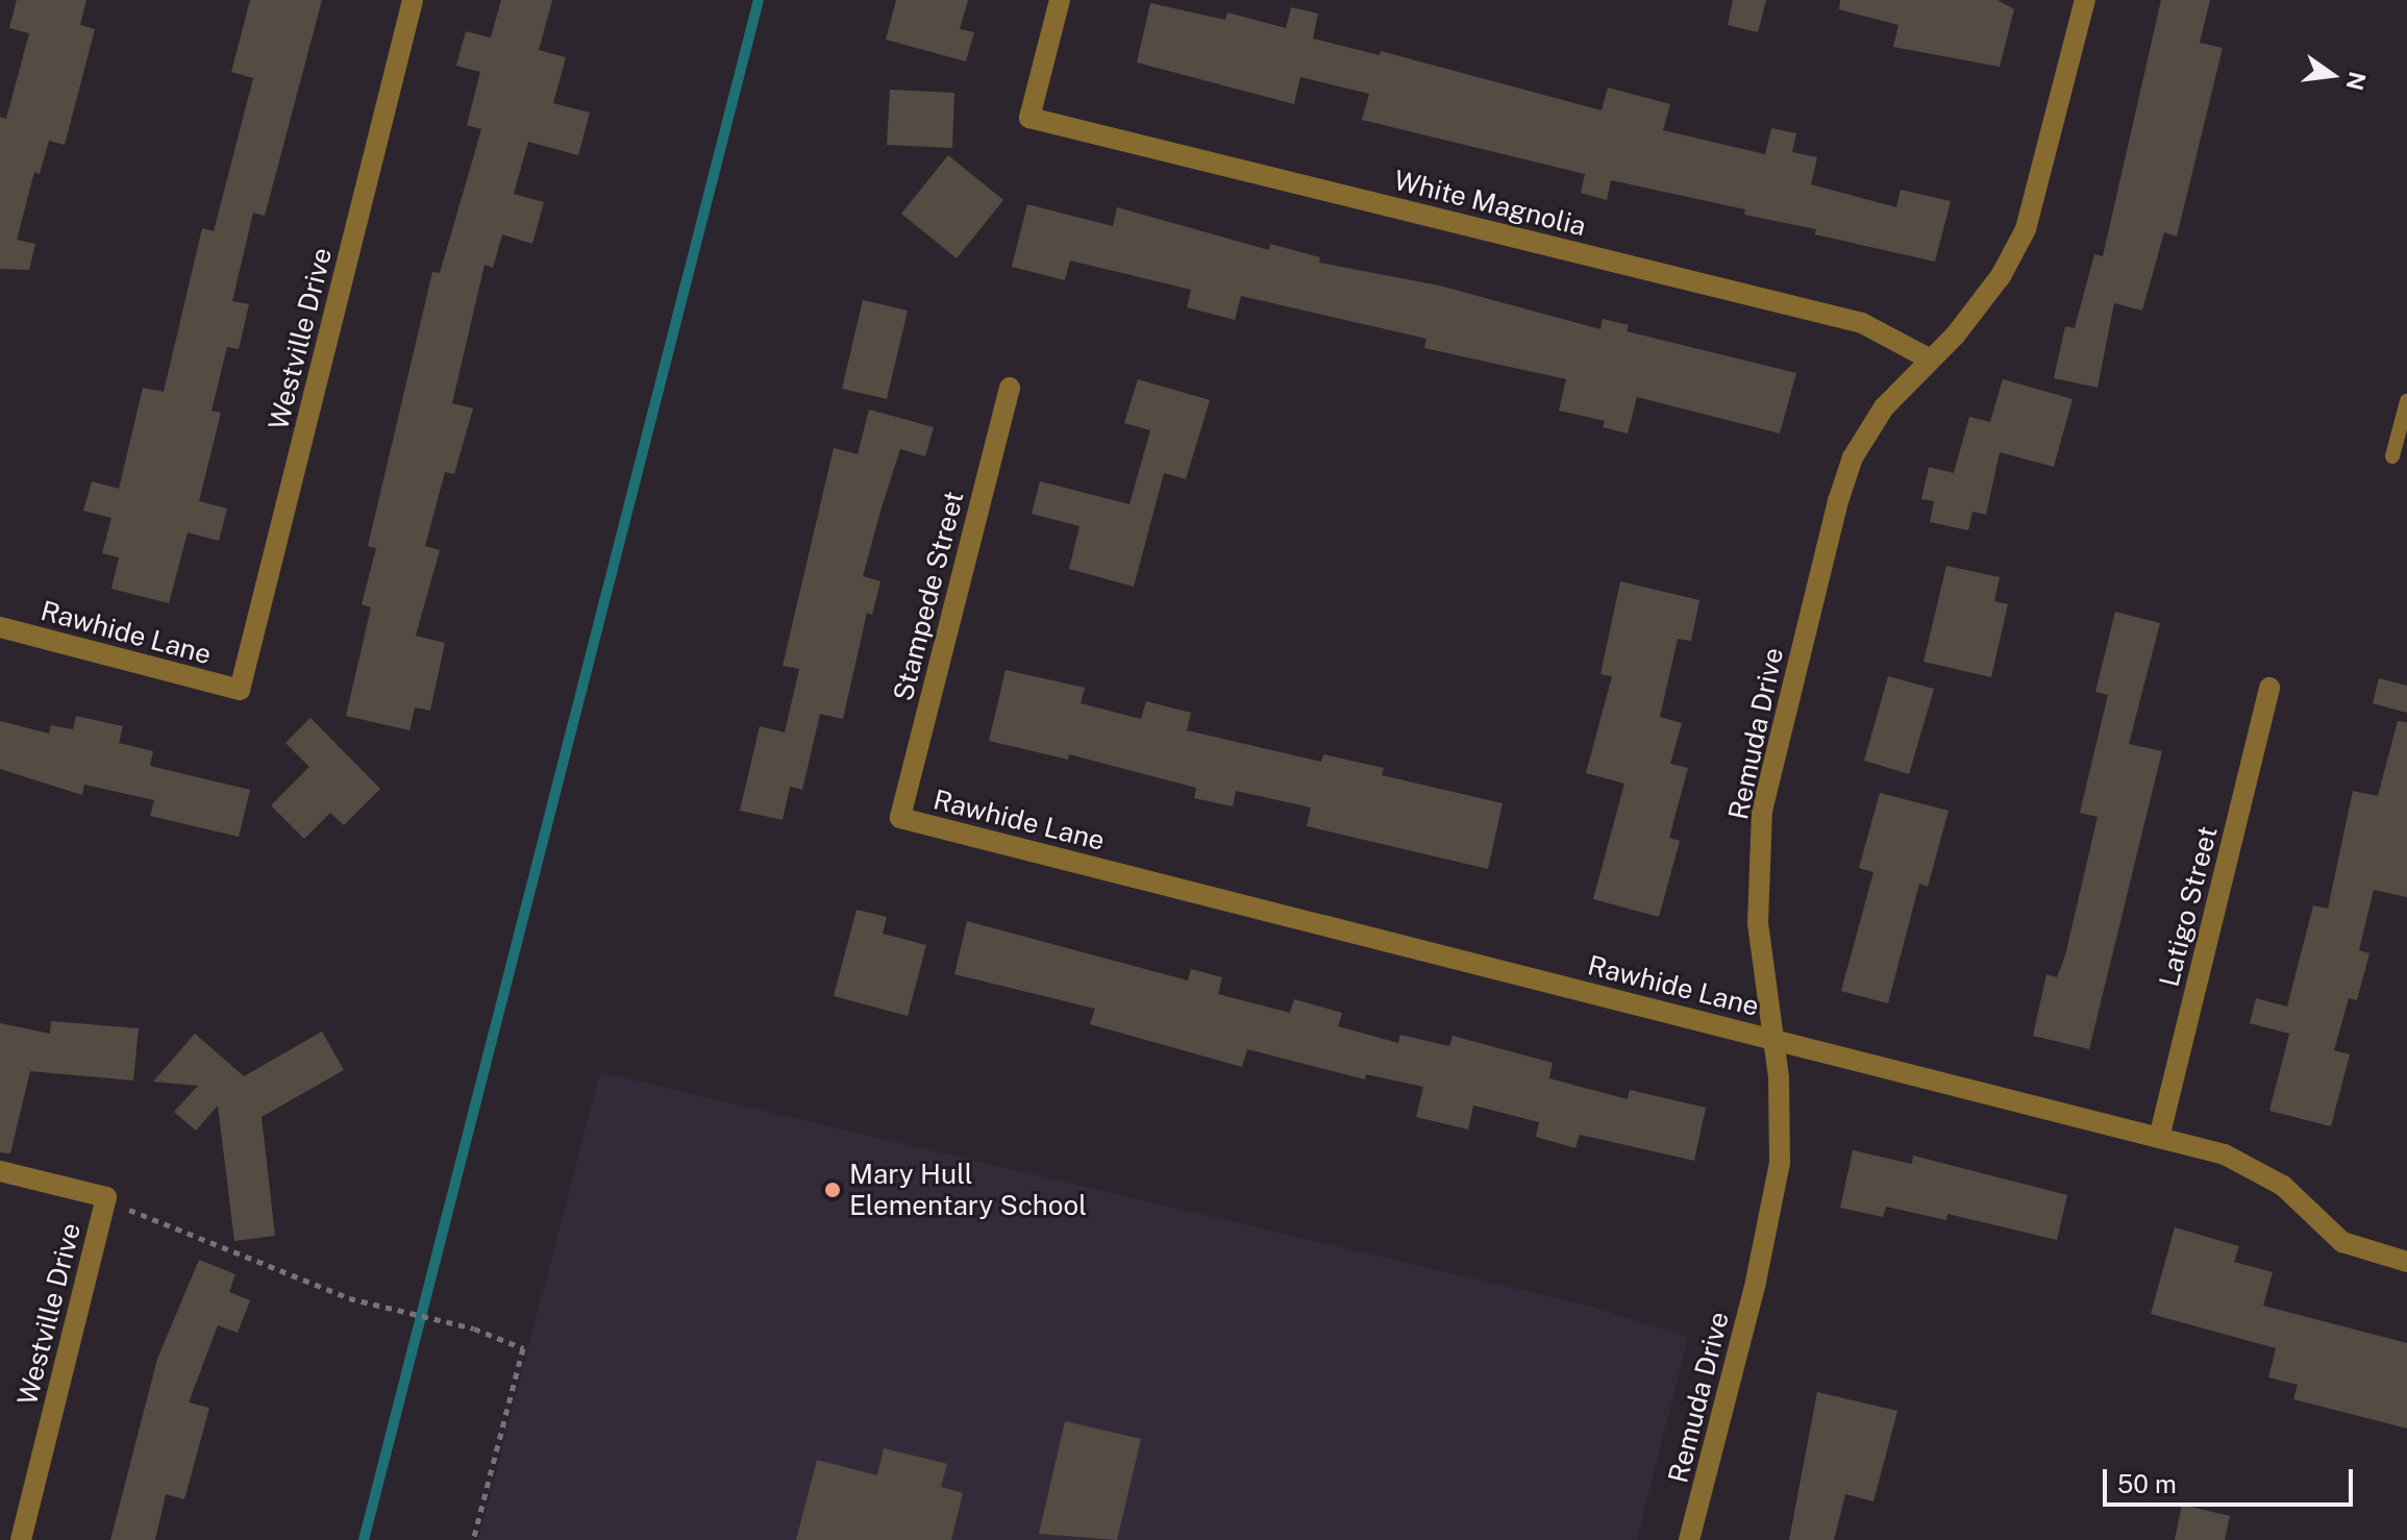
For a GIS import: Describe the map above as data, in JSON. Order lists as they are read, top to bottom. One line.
{"streets":{"street":["White Magnolia","Westville Drive","Stampede Street","Rawhide Lane","Remuda Drive","Latigo Street"]},"crossings":[["White Magnolia","Remuda Drive"],["Westville Drive","Rawhide Lane"],["Stampede Street","Rawhide Lane"],["Rawhide Lane","Remuda Drive"],["Rawhide Lane","Latigo Street"]],"places":["Mary Hull Elementary School"],"scale_bar":"50 m","north":"right"}
